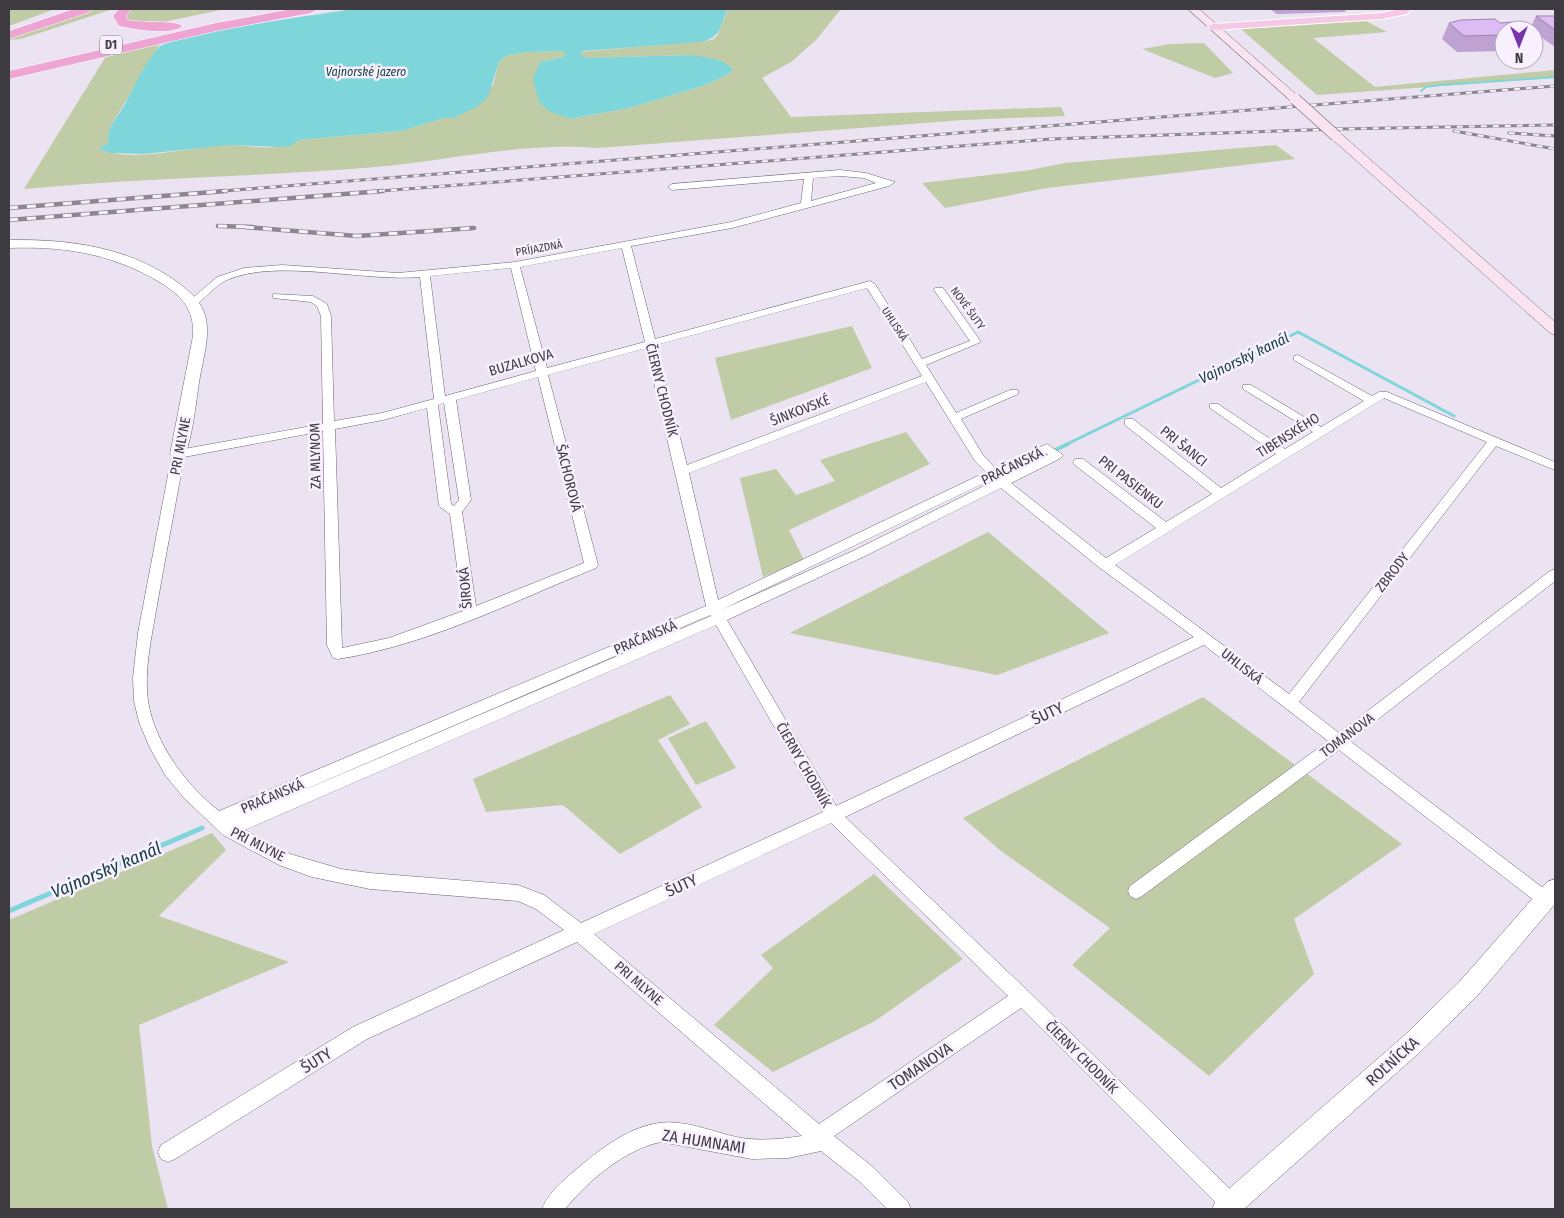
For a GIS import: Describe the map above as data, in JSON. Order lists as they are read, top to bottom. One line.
{"streets":{"highway":["D1"],"street":["PRÍJAZDNÁ","NOVÉ ŠUTY","UHLISKÁ","BUZALKOVA","ČIERNY CHODNÍK","ŠINKOVSKÉ","TIBENSKÉHO","PRI MLYNE","PRI ŠANCI","ZA MLYNOM","PRAČANSKÁ","ŠACHOROVÁ","PRI PASIENKU","ZBRODY","ŠIROKÁ","ŠUTY","TOMANOVA","ROĽNÍCKA","ZA HUMNAMI"]},"crossings":[["PRÍJAZDNÁ","ČIERNY CHODNÍK"],["PRÍJAZDNÁ","PRI MLYNE"],["PRÍJAZDNÁ","ŠACHOROVÁ"],["PRÍJAZDNÁ","ŠIROKÁ"],["NOVÉ ŠUTY","UHLISKÁ"],["UHLISKÁ","BUZALKOVA"],["UHLISKÁ","ŠINKOVSKÉ"],["UHLISKÁ","TIBENSKÉHO"],["UHLISKÁ","PRAČANSKÁ"],["UHLISKÁ","ZBRODY"],["UHLISKÁ","ŠUTY"],["UHLISKÁ","TOMANOVA"],["UHLISKÁ","ROĽNÍCKA"],["BUZALKOVA","ČIERNY CHODNÍK"],["BUZALKOVA","PRI MLYNE"],["BUZALKOVA","ZA MLYNOM"],["BUZALKOVA","ŠACHOROVÁ"],["BUZALKOVA","ŠIROKÁ"],["ČIERNY CHODNÍK","ŠINKOVSKÉ"],["ČIERNY CHODNÍK","PRAČANSKÁ"],["ČIERNY CHODNÍK","ŠUTY"],["ČIERNY CHODNÍK","TOMANOVA"],["ČIERNY CHODNÍK","ROĽNÍCKA"],["TIBENSKÉHO","PRI ŠANCI"],["TIBENSKÉHO","PRI PASIENKU"],["TIBENSKÉHO","ZBRODY"],["PRI MLYNE","PRAČANSKÁ"],["PRI MLYNE","ŠUTY"],["PRI MLYNE","TOMANOVA"],["PRI MLYNE","ZA HUMNAMI"],["ZA MLYNOM","ŠIROKÁ"],["ŠACHOROVÁ","ŠIROKÁ"],["TOMANOVA","ZA HUMNAMI"]],"water":["Vajnorské jazero","Vajnorský kanál"],"north":"bottom"}
